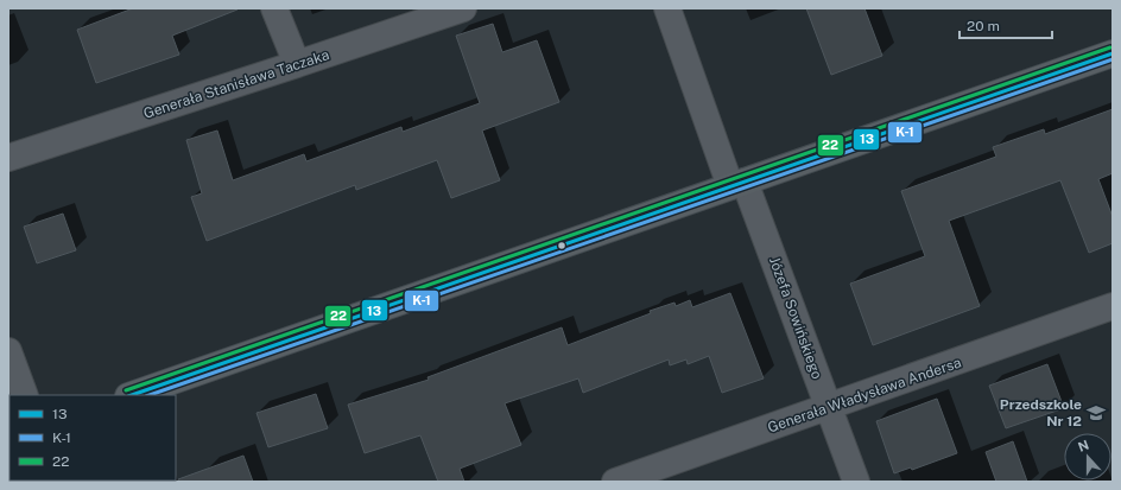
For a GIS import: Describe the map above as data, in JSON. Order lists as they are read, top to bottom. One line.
{"streets":{"street":["Generała Stanisława Taczaka","Józefa Sowińskiego","Generała Władysława Andersa"]},"crossings":[["Józefa Sowińskiego","Generała Władysława Andersa"]],"places":{"school or university":["Przedszkole Nr 12"]},"lines":["transit line 22","transit line 13","transit line K-1"],"legend":["13","K-1","22"],"scale_bar":"20 m","north":"top"}
